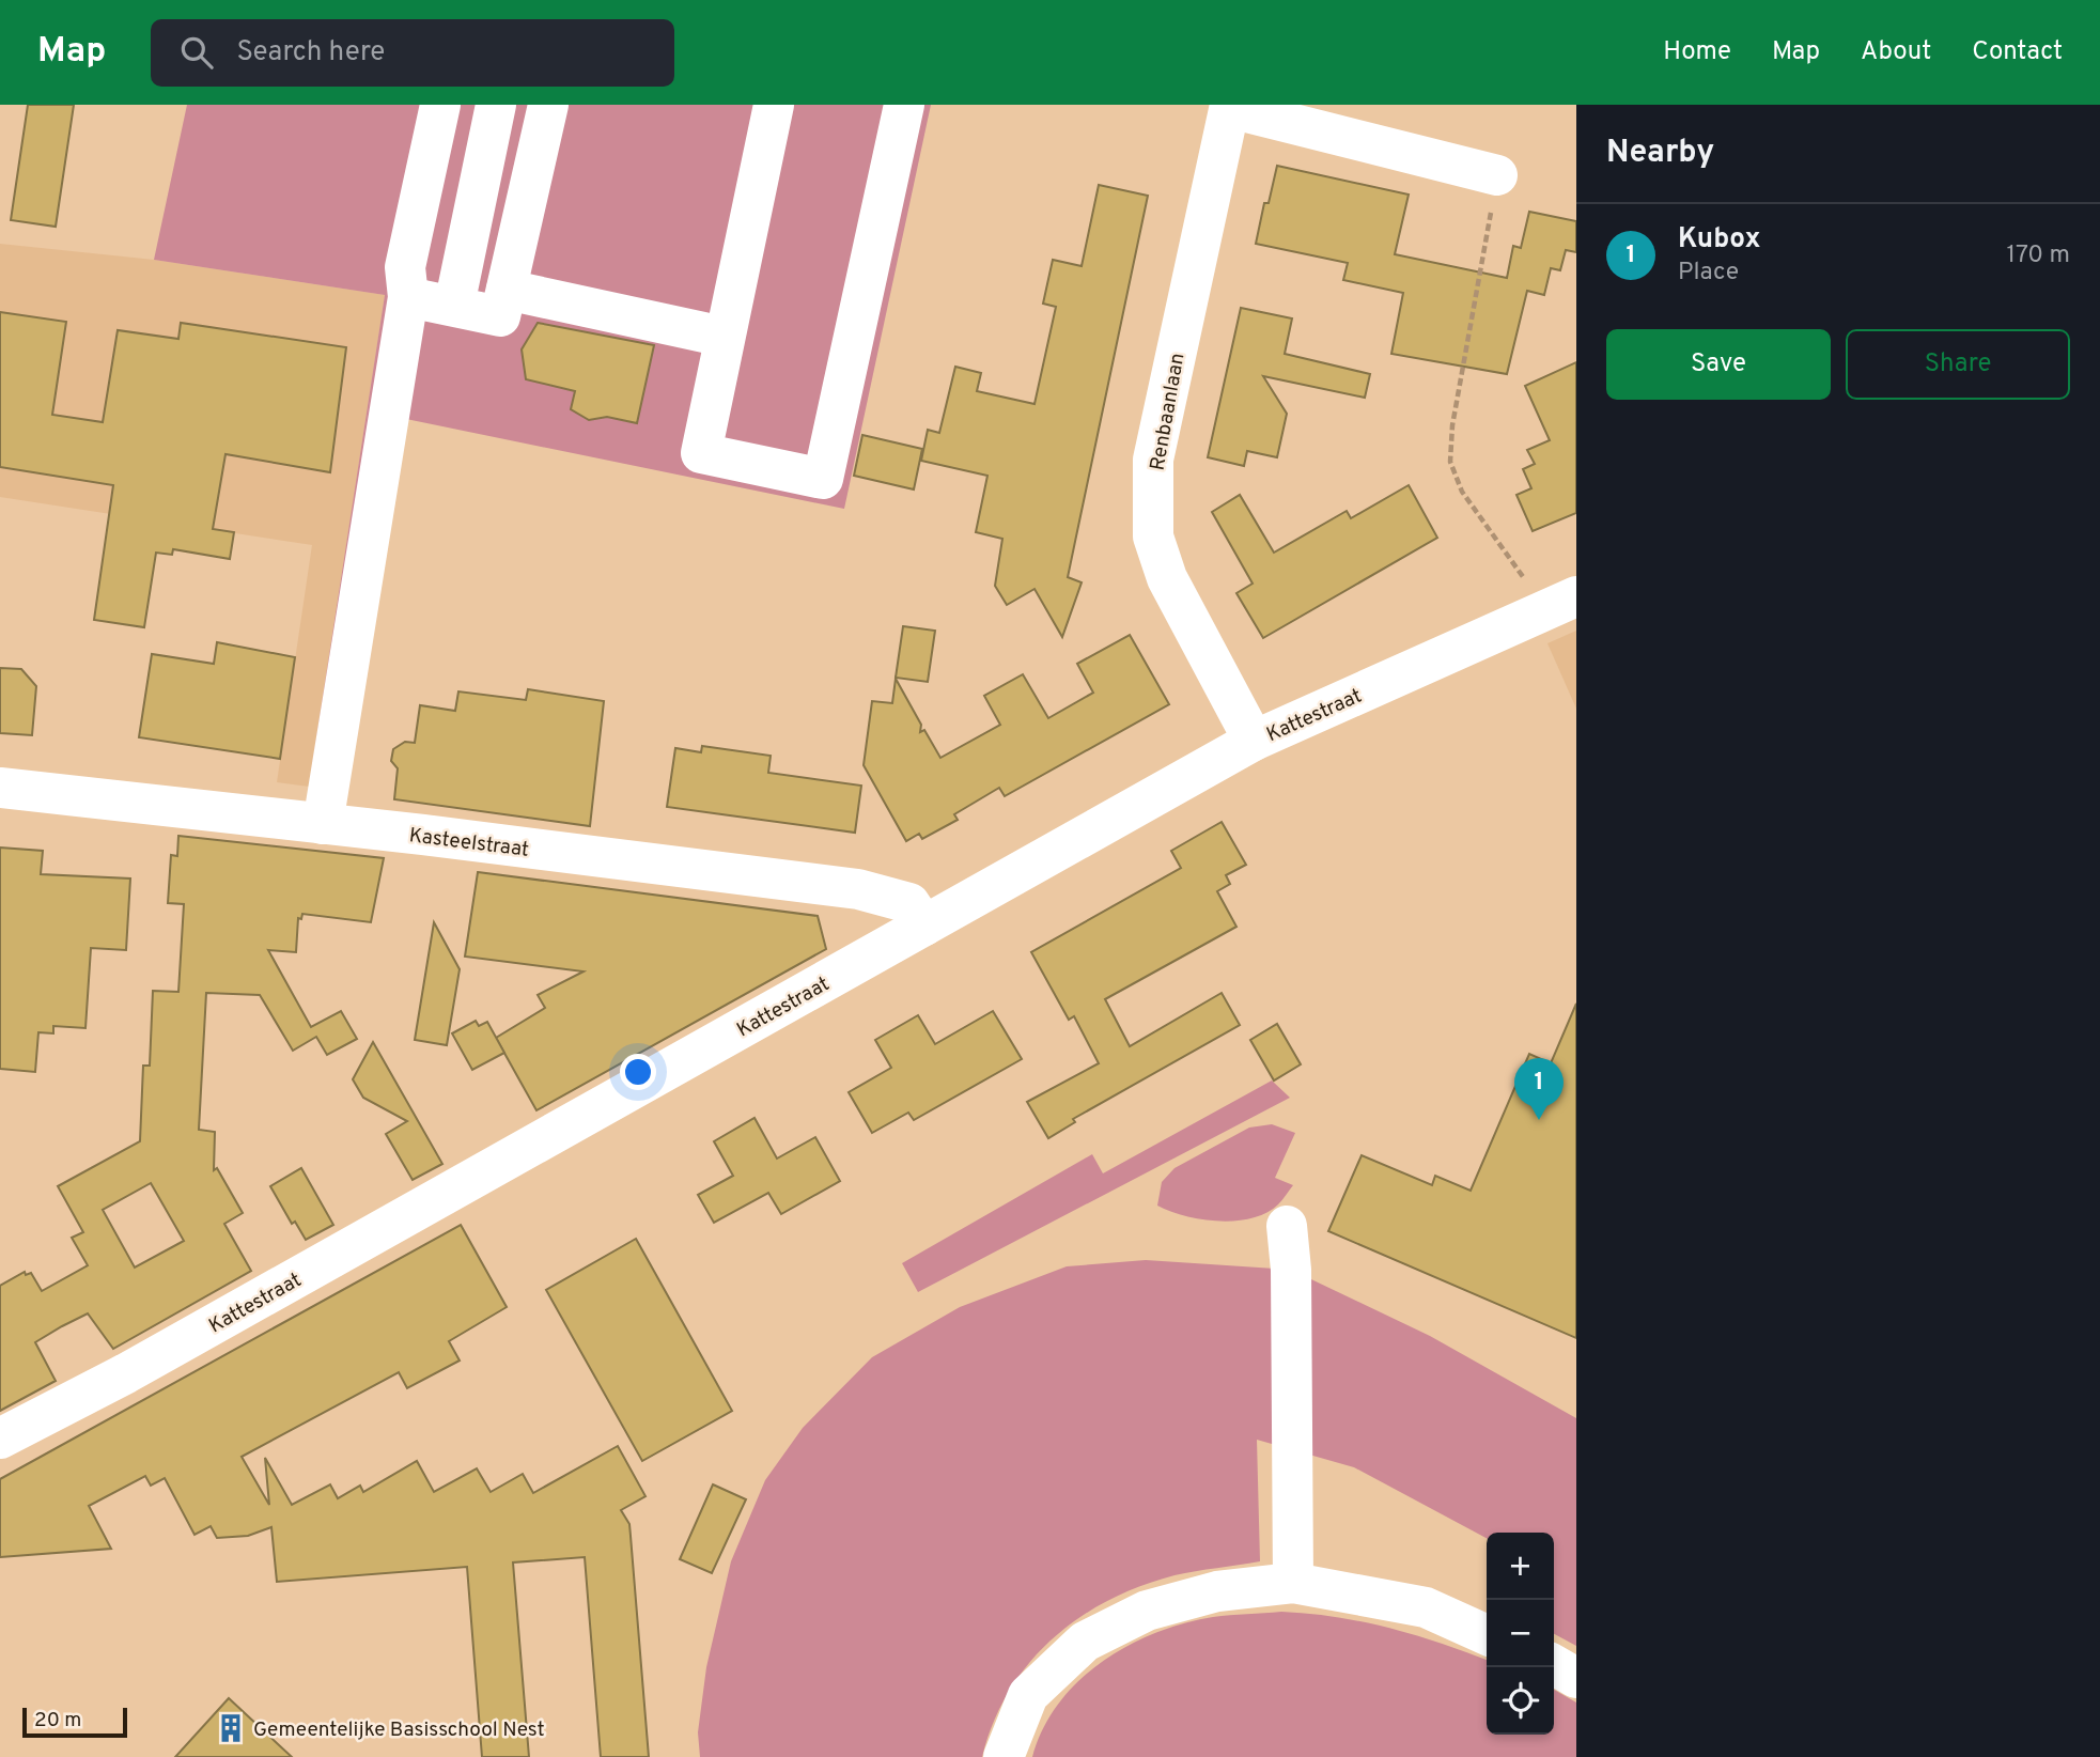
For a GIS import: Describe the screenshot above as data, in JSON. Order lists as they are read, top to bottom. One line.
{"streets":{"street":["Renbaanlaan","Kattestraat","Kasteelstraat"]},"crossings":[["Renbaanlaan","Kattestraat"],["Kattestraat","Kasteelstraat"]],"places":{"building":["Gemeentelijke Basisschool Nest"]},"scale_bar":"20 m","page":{"header":"Map","search":"Search here","nav":["Home","Map","About","Contact"],"heading":"Nearby","list":[{"mark":"1","name":"Kubox","note":"Place","value":"170 m"}],"buttons":["Save","Share"],"pins":"1","map_buttons":["+","−"],"scale":"20 m"}}
